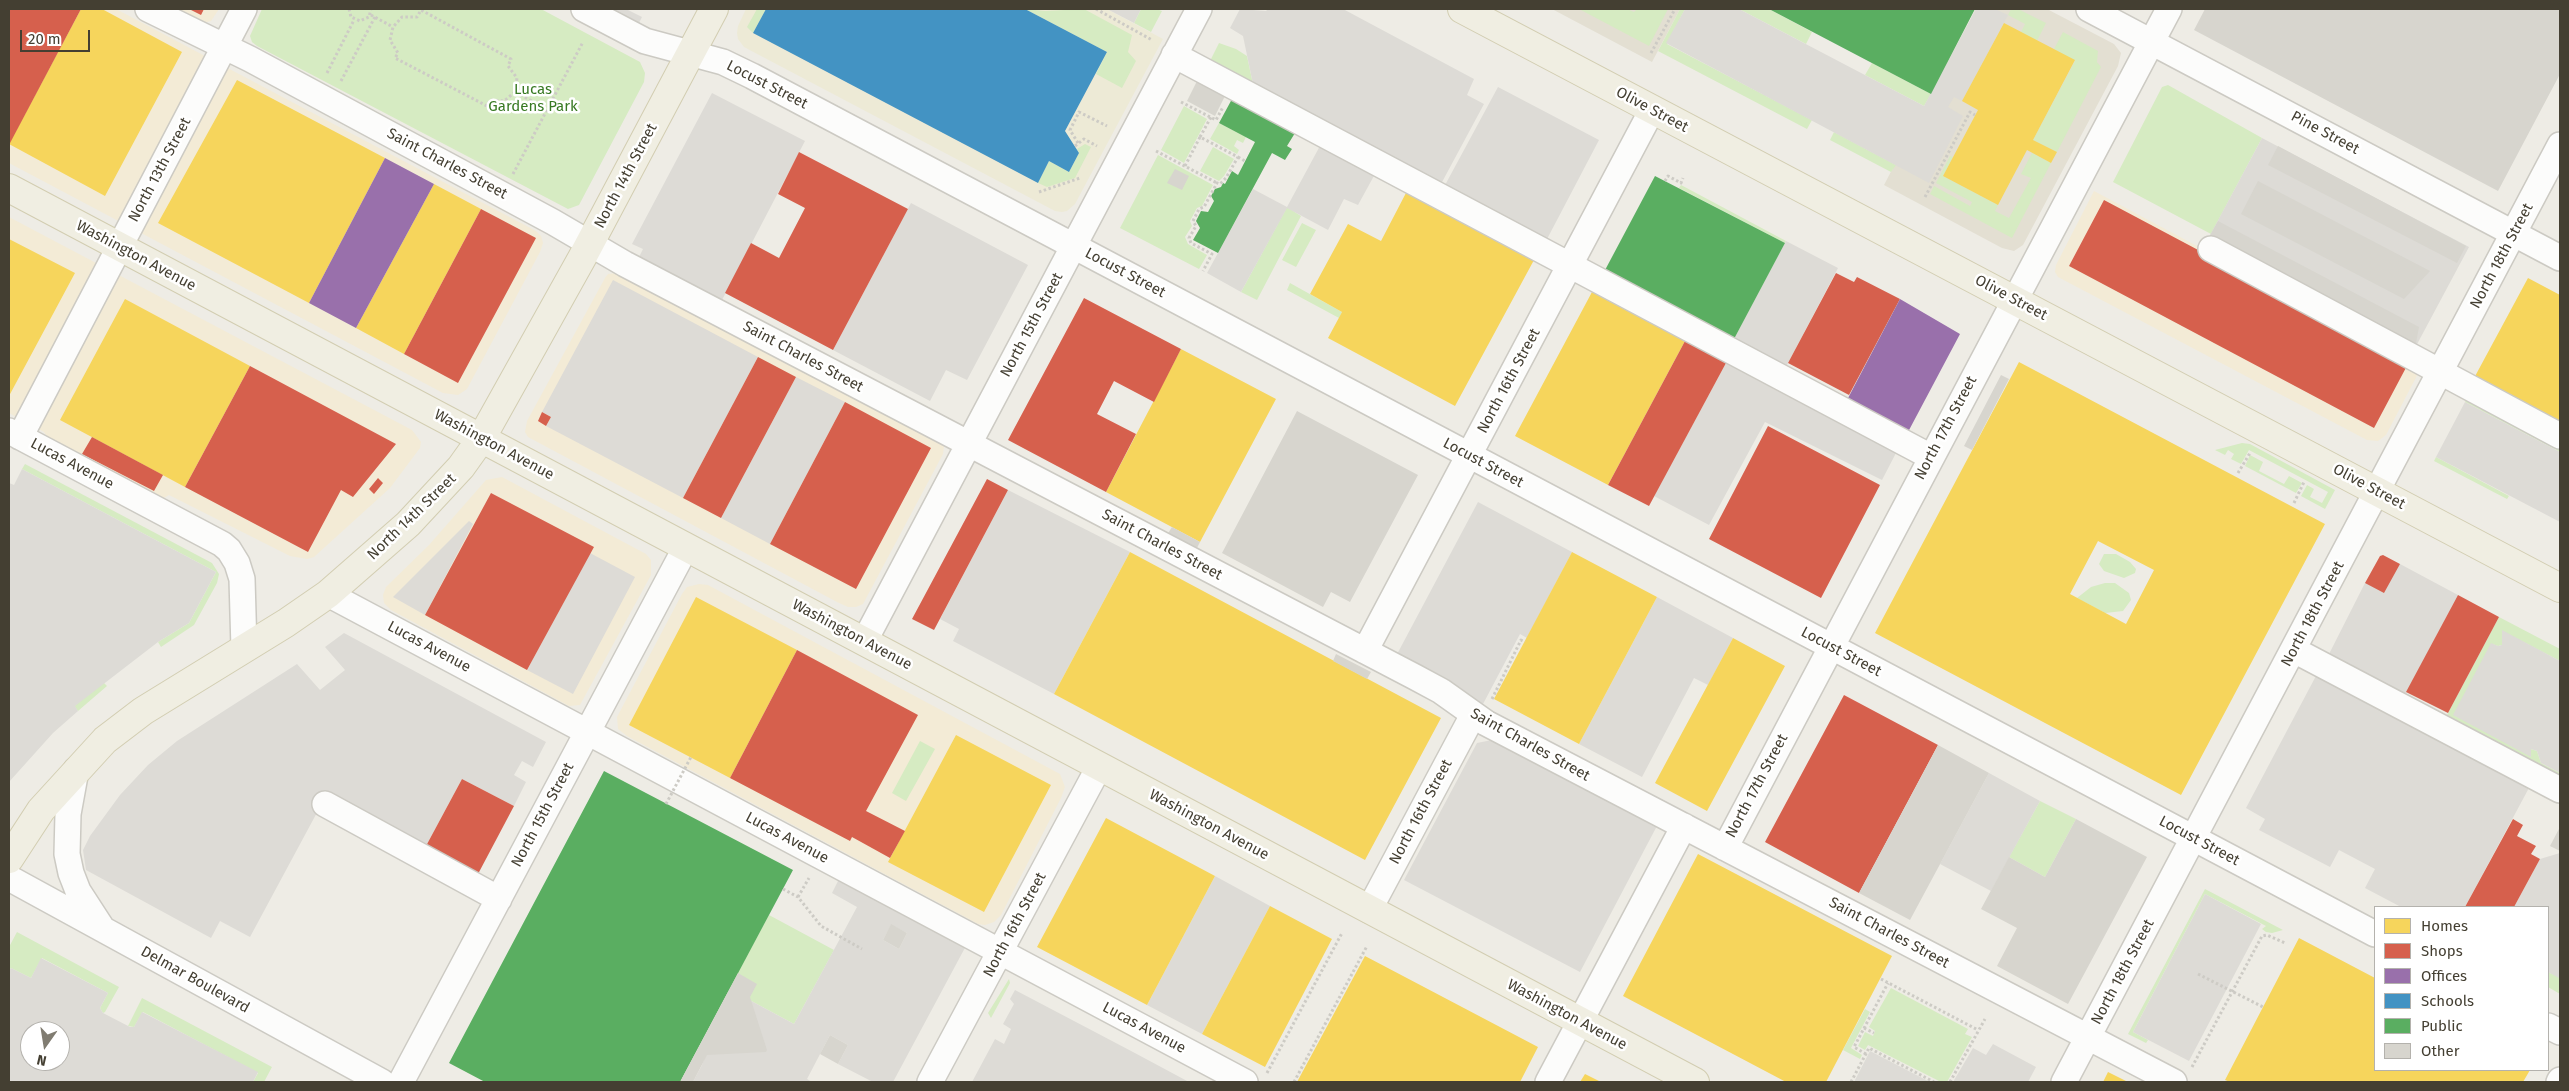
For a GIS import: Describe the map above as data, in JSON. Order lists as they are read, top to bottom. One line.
{"streets":{"main road":["Olive Street","North 14th Street","Washington Avenue"],"street":["Locust Street","Pine Street","Saint Charles Street","North 13th Street","North 18th Street","North 15th Street","North 16th Street","North 17th Street","Lucas Avenue","Delmar Boulevard"]},"crossings":[["Locust Street","North 14th Street"],["Locust Street","North 18th Street"],["Locust Street","North 15th Street"],["Locust Street","North 16th Street"],["Locust Street","North 17th Street"],["Olive Street","North 18th Street"],["Olive Street","North 16th Street"],["Olive Street","North 17th Street"],["Pine Street","North 18th Street"],["Pine Street","North 17th Street"],["Saint Charles Street","North 13th Street"],["Saint Charles Street","North 14th Street"],["Saint Charles Street","North 18th Street"],["Saint Charles Street","North 15th Street"],["Saint Charles Street","North 16th Street"],["Saint Charles Street","North 17th Street"],["North 13th Street","Washington Avenue"],["North 13th Street","Lucas Avenue"],["North 14th Street","Washington Avenue"],["North 14th Street","Lucas Avenue"],["Washington Avenue","North 15th Street"],["Washington Avenue","North 16th Street"],["North 15th Street","Lucas Avenue"],["North 16th Street","Lucas Avenue"]],"parks":["Lucas Gardens Park"],"legend":["Homes","Shops","Offices","Schools","Public","Other"],"scale_bar":"20 m","north":"bottom"}
